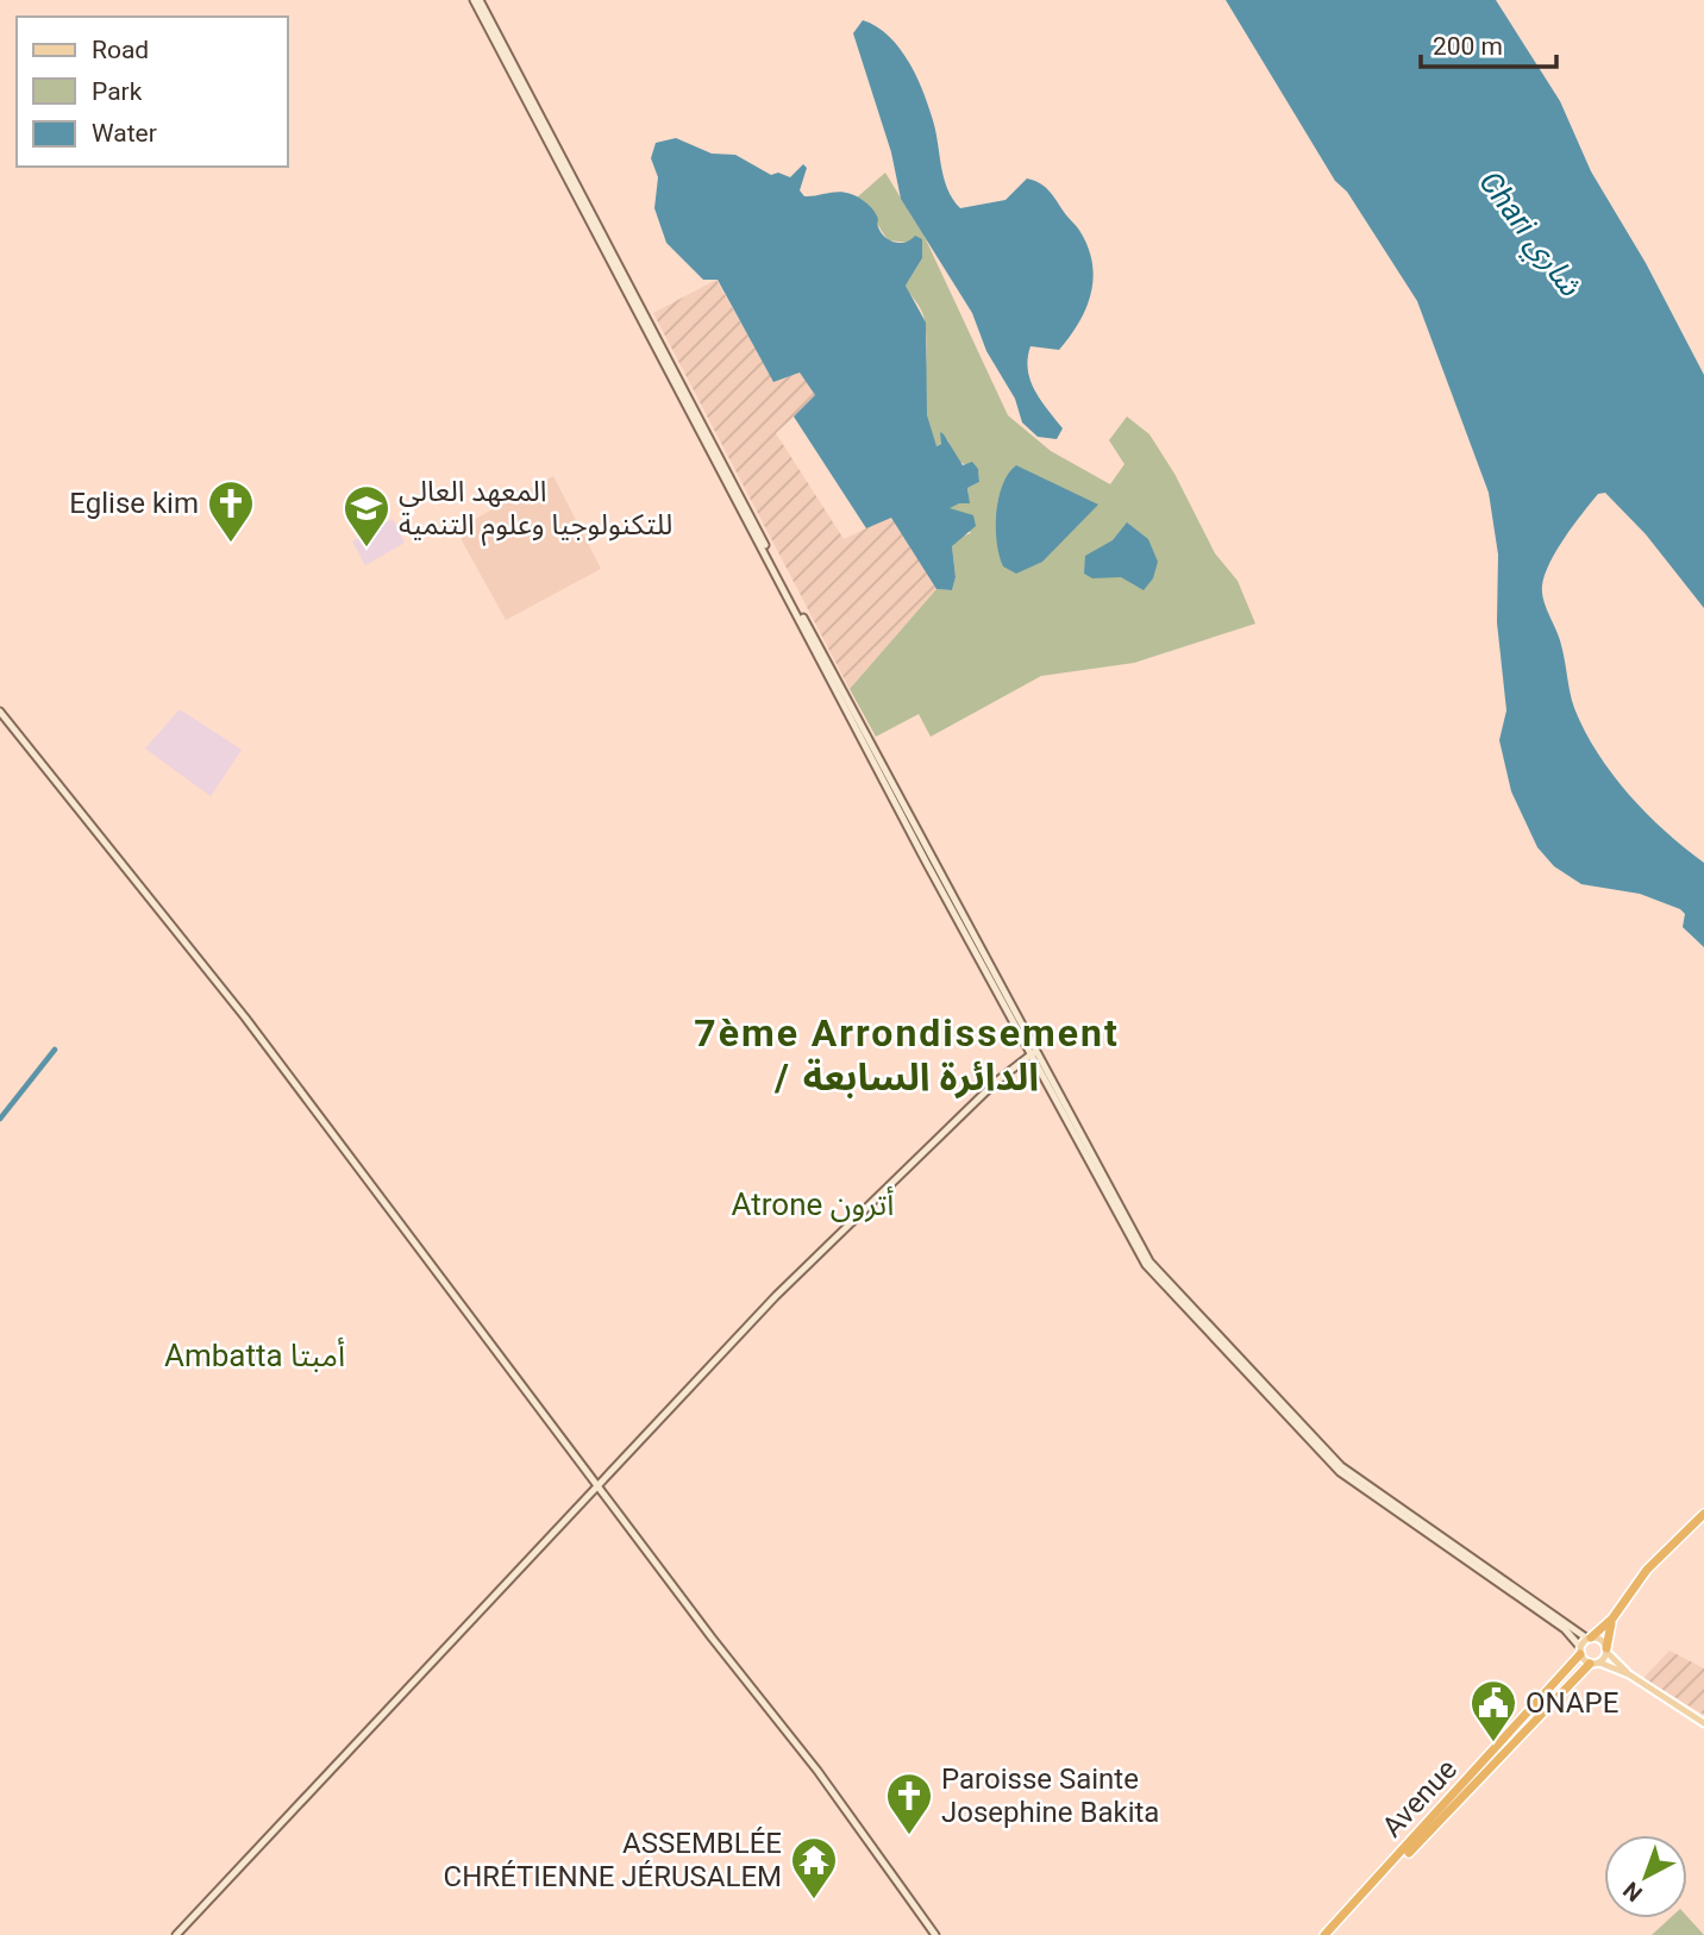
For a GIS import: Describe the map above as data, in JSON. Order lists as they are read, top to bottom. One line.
{"streets":{"highway":["Avenue"]},"districts":["7ème Arrondissement / الدائرة السابعة","Atrone أترون","Ambatta أمبتا"],"water":["Chari شاري"],"places":{"church":["Eglise kim","Paroisse Sainte Josephine Bakita"],"school or university":["المعهد العالي للتكنولوجيا وعلوم التنمية"],"public building":["ONAPE"],"temple":["ASSEMBLÉE CHRÉTIENNE JÉRUSALEM"]},"legend":["Road","Park","Water"],"scale_bar":"200 m","north":"bottom left"}
